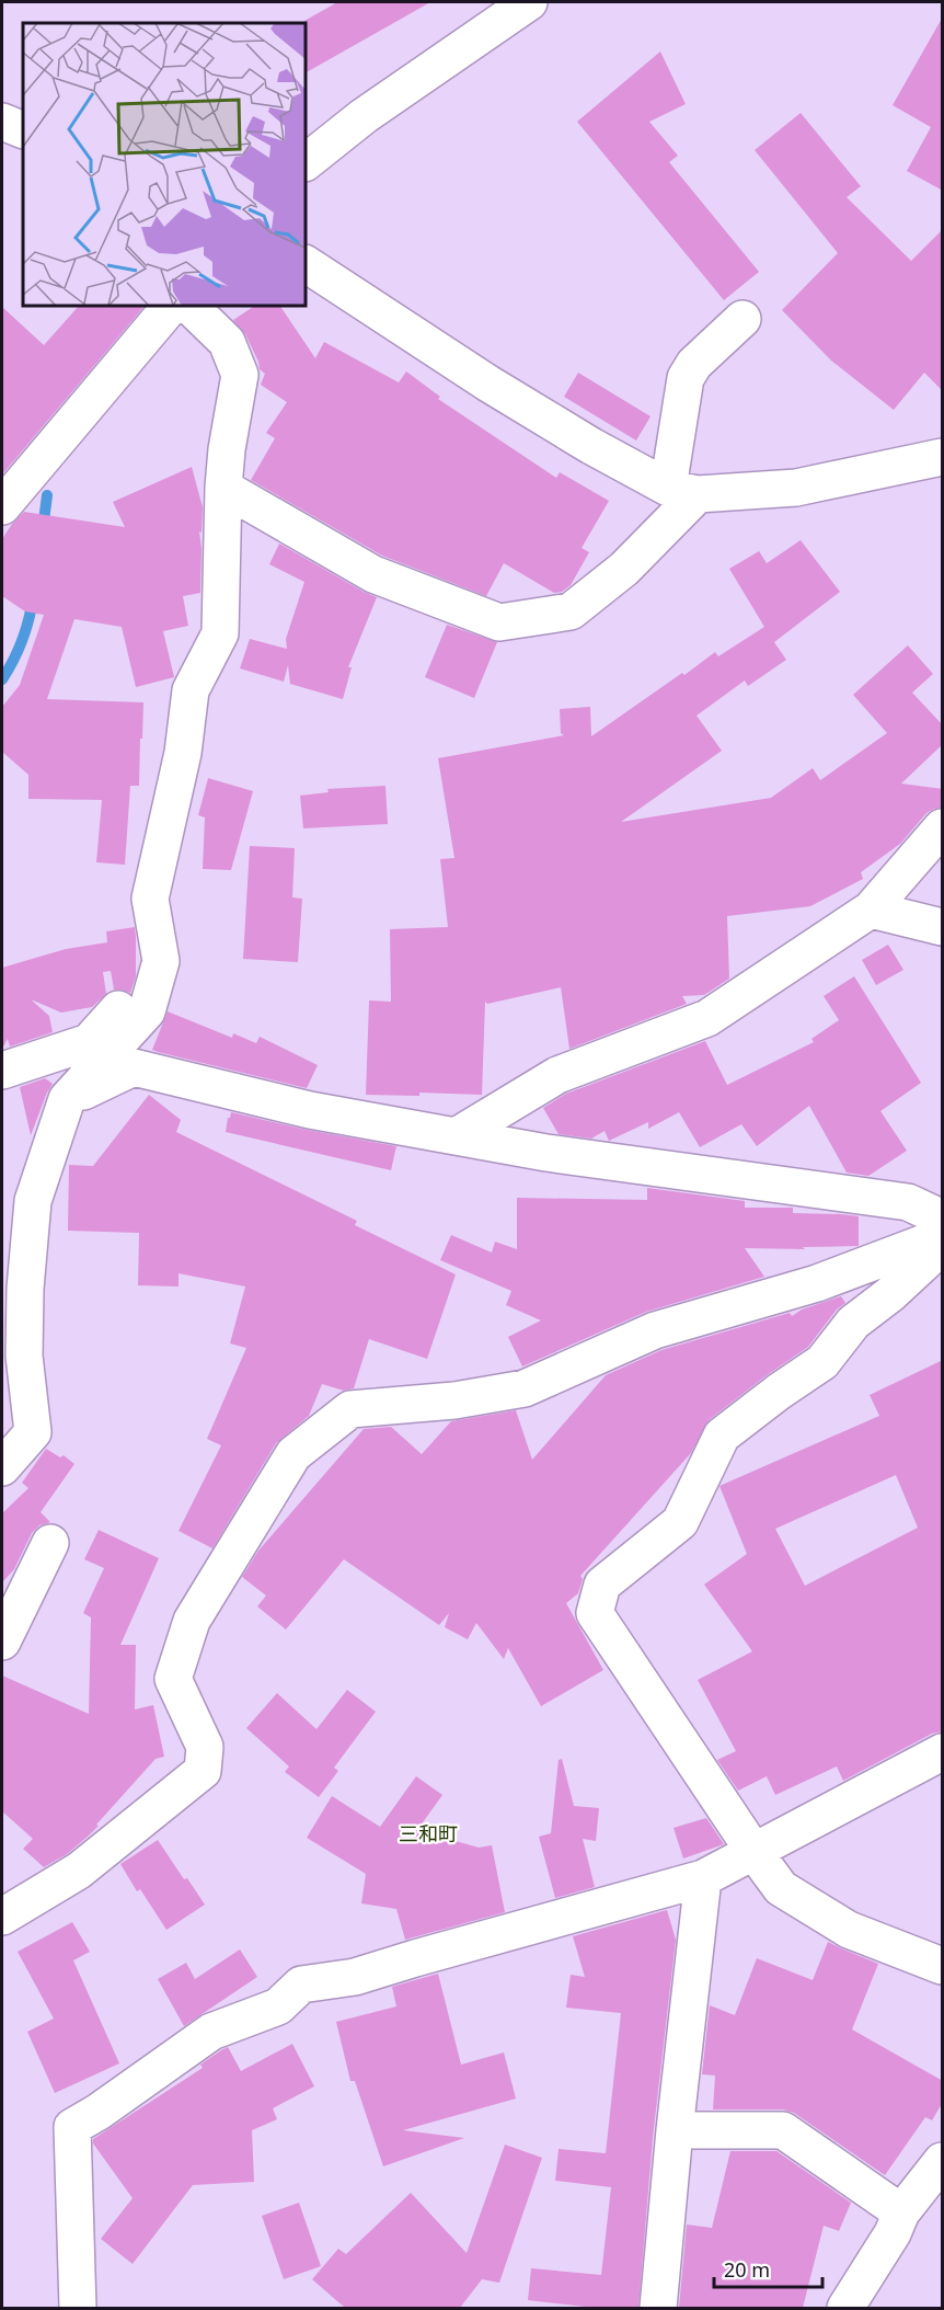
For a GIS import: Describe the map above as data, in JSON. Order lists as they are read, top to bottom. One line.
{"districts":["三和町"],"scale_bar":"20 m"}
